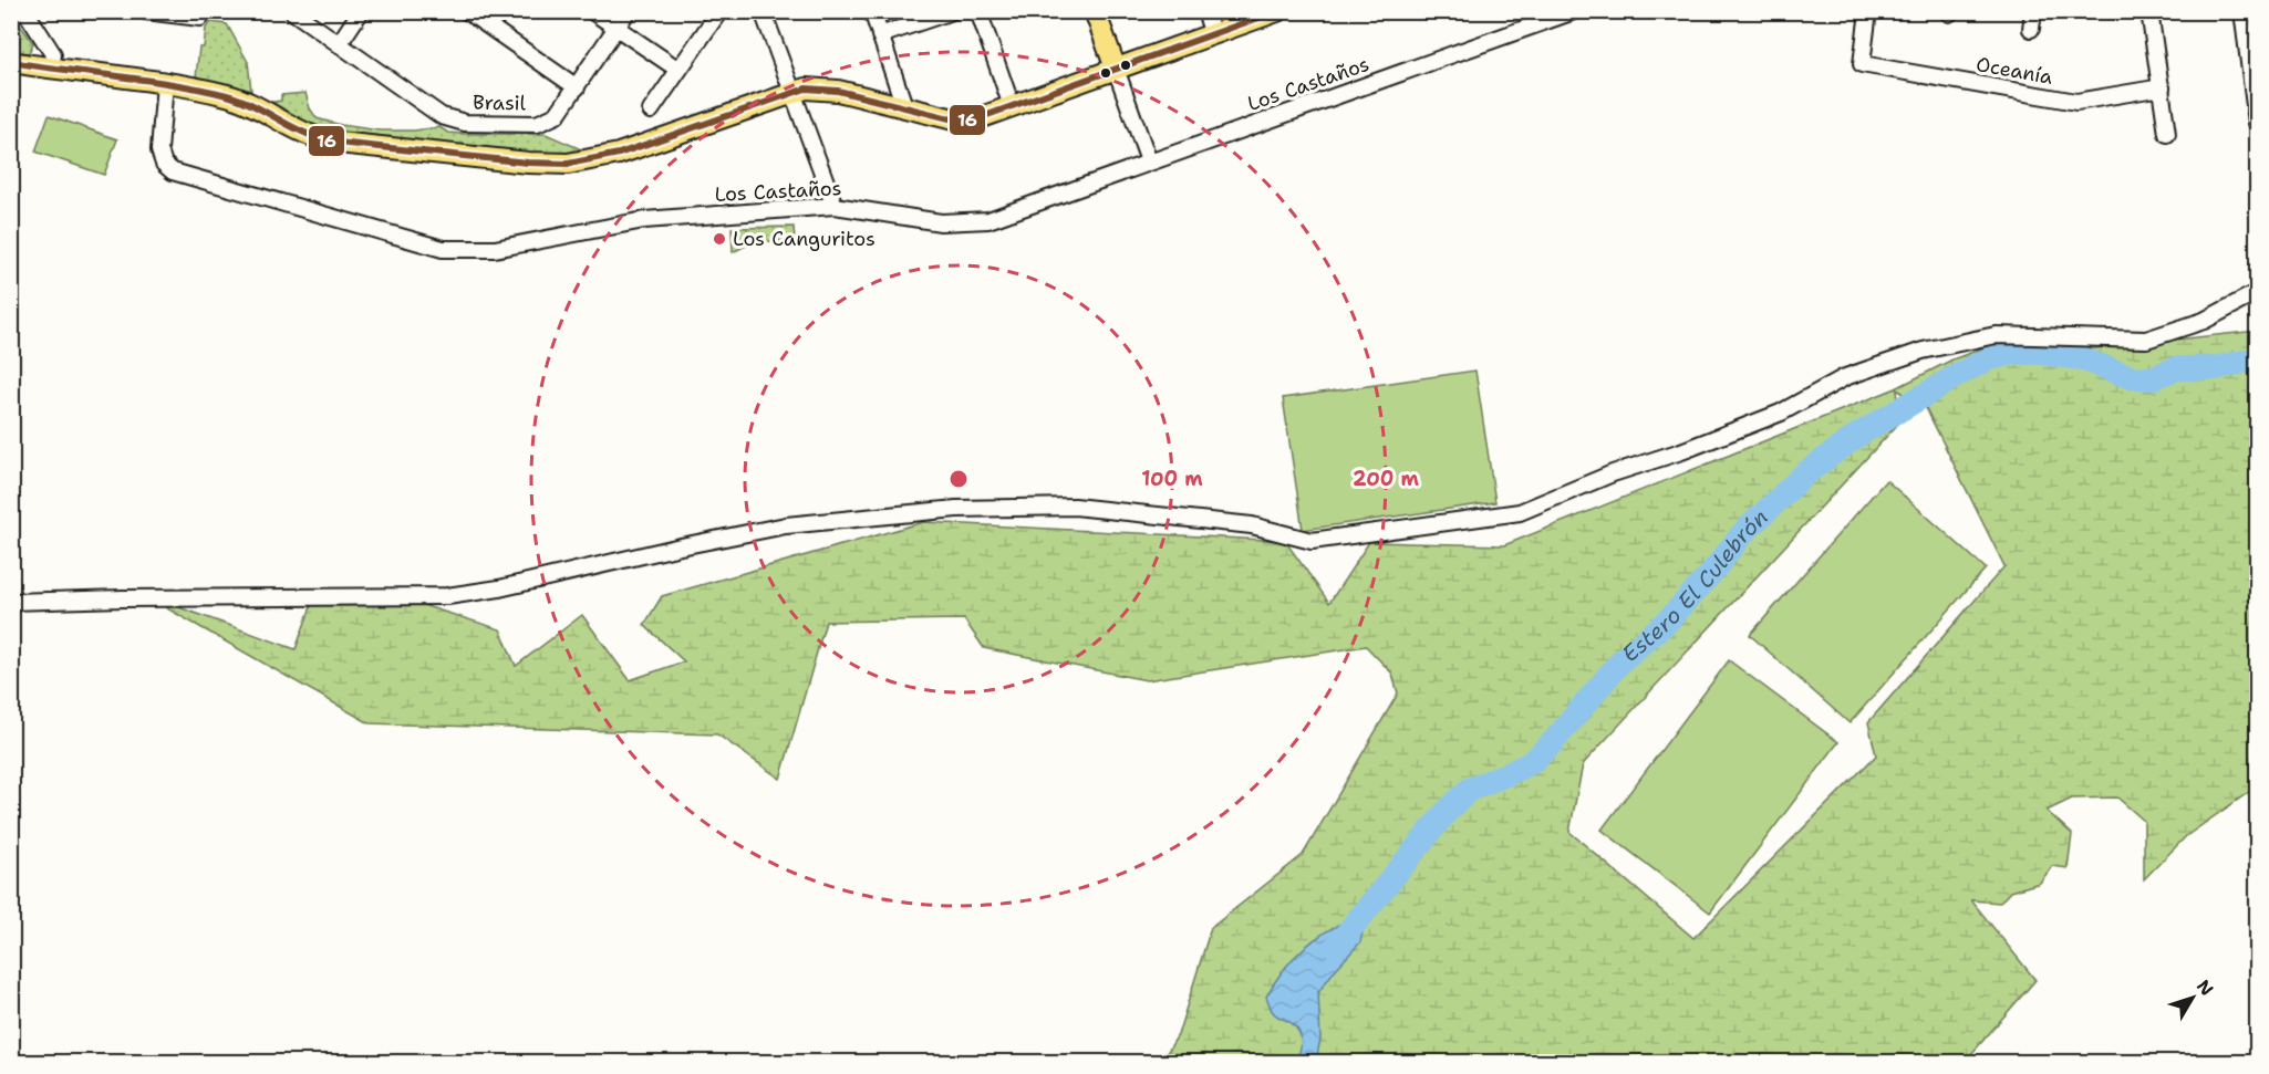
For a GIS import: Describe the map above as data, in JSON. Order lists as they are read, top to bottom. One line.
{"streets":{"street":["Oceanía","Los Castaños","Brasil"]},"water":["Estero El Culebrón"],"places":["Los Canguritos"],"lines":["transit line 16"],"north":"top right","rings":["100 m","200 m"]}
